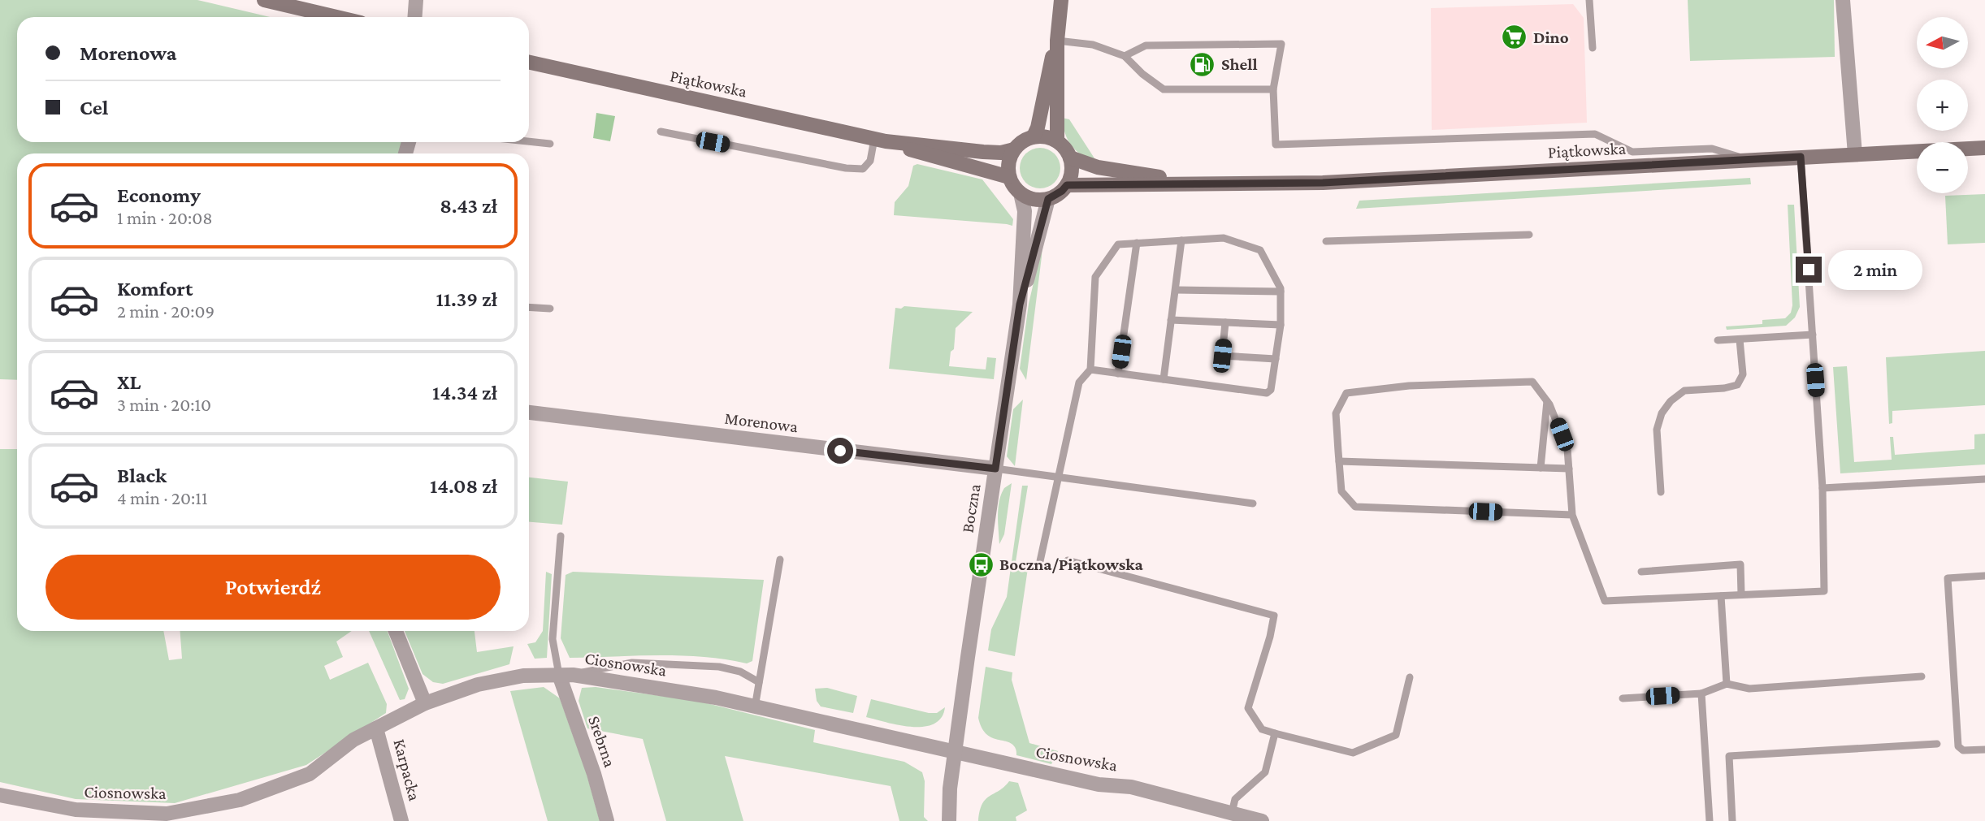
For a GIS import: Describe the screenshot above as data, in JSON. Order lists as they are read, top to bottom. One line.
{"streets":{"main road":["Piątkowska"],"street":["Morenowa","Boczna","Ciosnowska","Srebrna","Karpacka"]},"crossings":[["Piątkowska","Boczna"],["Morenowa","Boczna"],["Boczna","Ciosnowska"],["Ciosnowska","Srebrna"],["Ciosnowska","Karpacka"]],"places":{"supermarket":["Dino"],"fuel station":["Shell"],"bus stop":["Boczna/Piątkowska"]},"north":"left","page":{"map_buttons":["+","−"],"banner":["Morenowa","Cel"],"list":[{"name":"Economy","note":"1 min · 20:08","value":"8.43 zł"},{"name":"Komfort","note":"2 min · 20:09","value":"11.39 zł"},{"name":"XL","note":"3 min · 20:10","value":"14.34 zł"},{"name":"Black","note":"4 min · 20:11","value":"14.08 zł"}],"bubble":"2 min","buttons":"Potwierdź"}}
